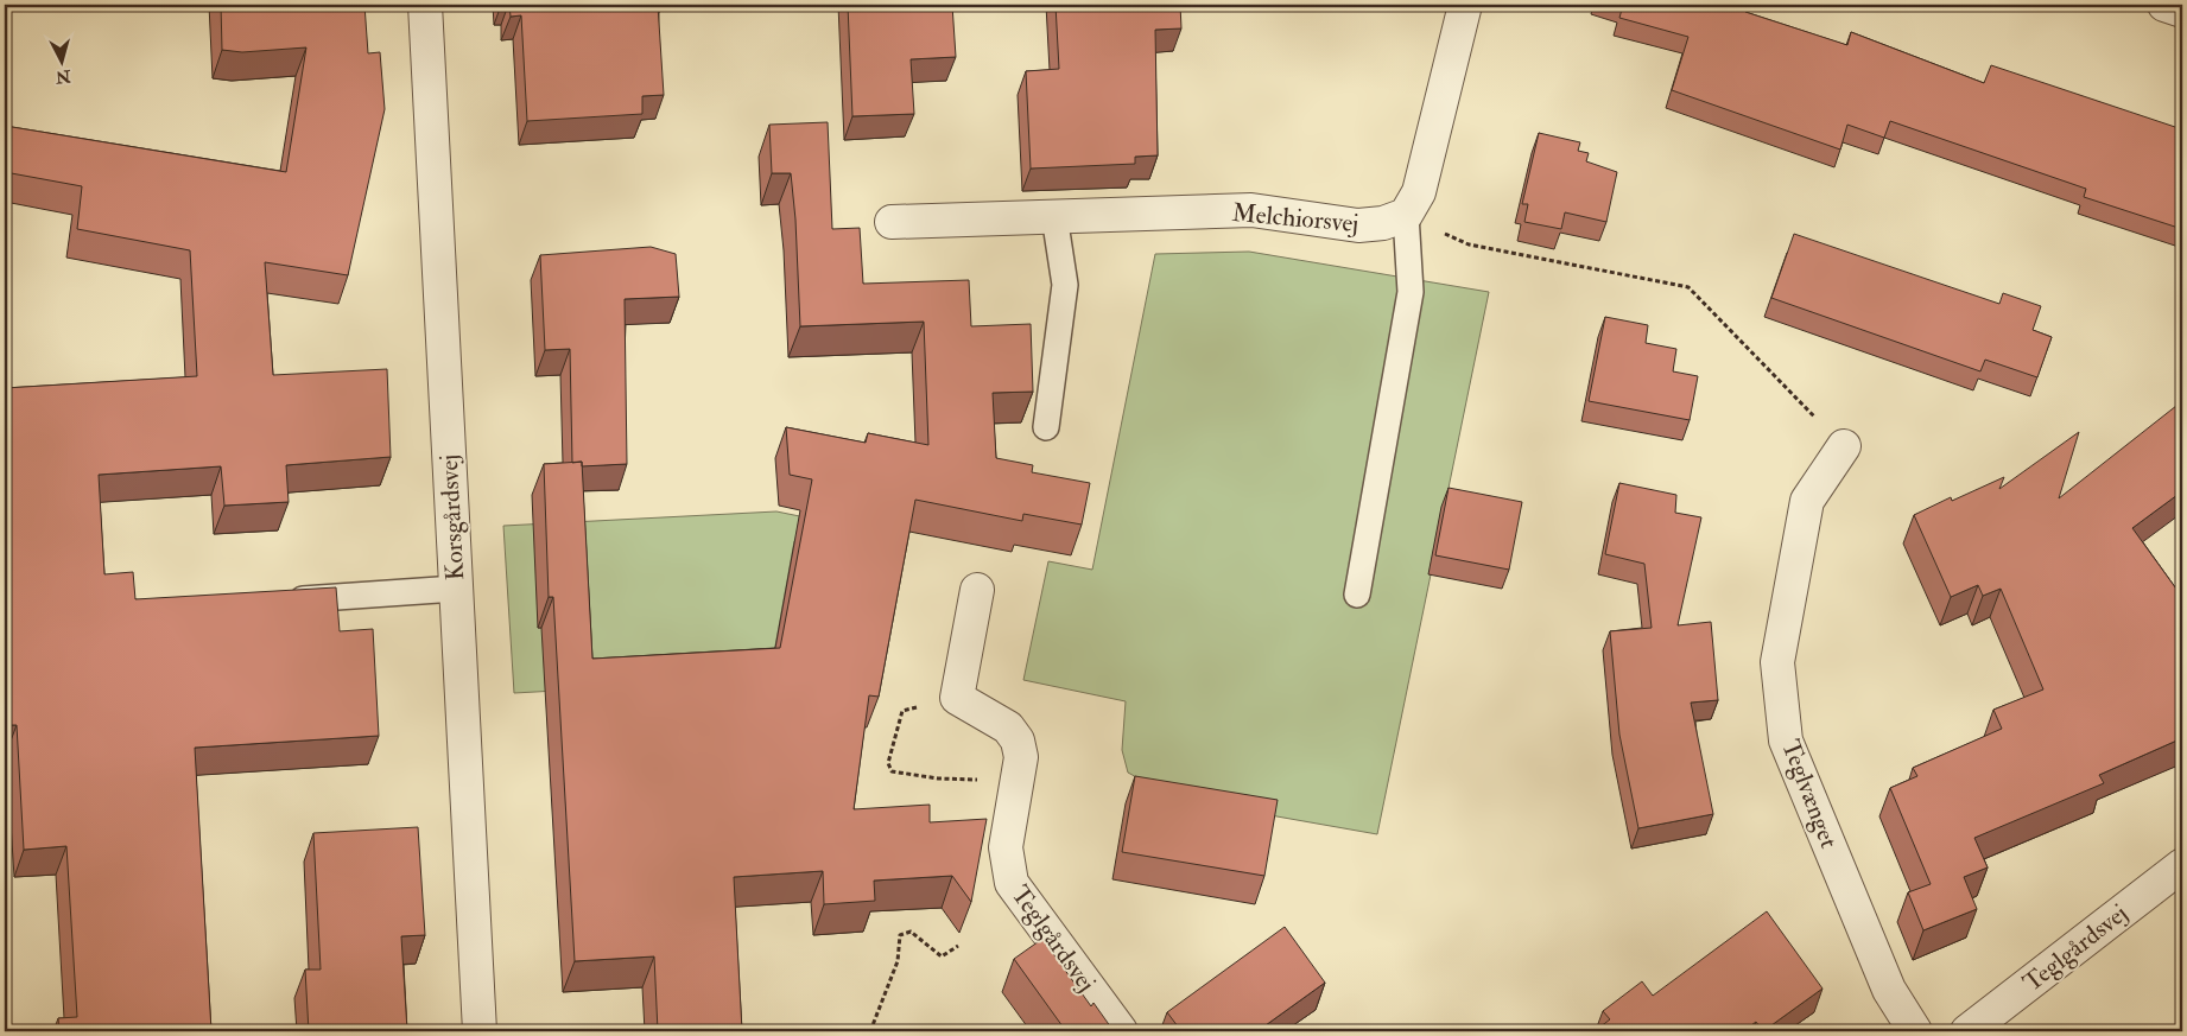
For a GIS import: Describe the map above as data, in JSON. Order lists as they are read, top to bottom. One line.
{"streets":{"street":["Melchiorsvej","Korsgårdsvej","Teglvænget","Teglgårdsvej"]},"north":"bottom"}
